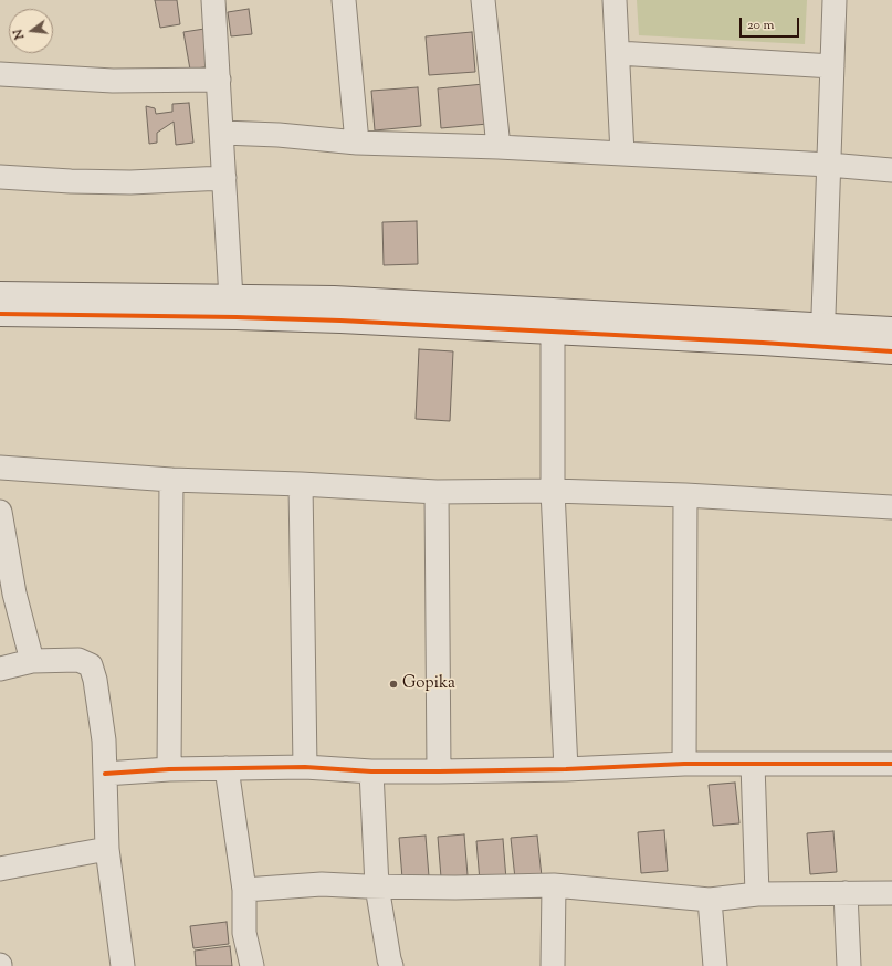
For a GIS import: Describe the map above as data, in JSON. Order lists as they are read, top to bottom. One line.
{"places":["Gopika"],"scale_bar":"20 m","north":"left"}
